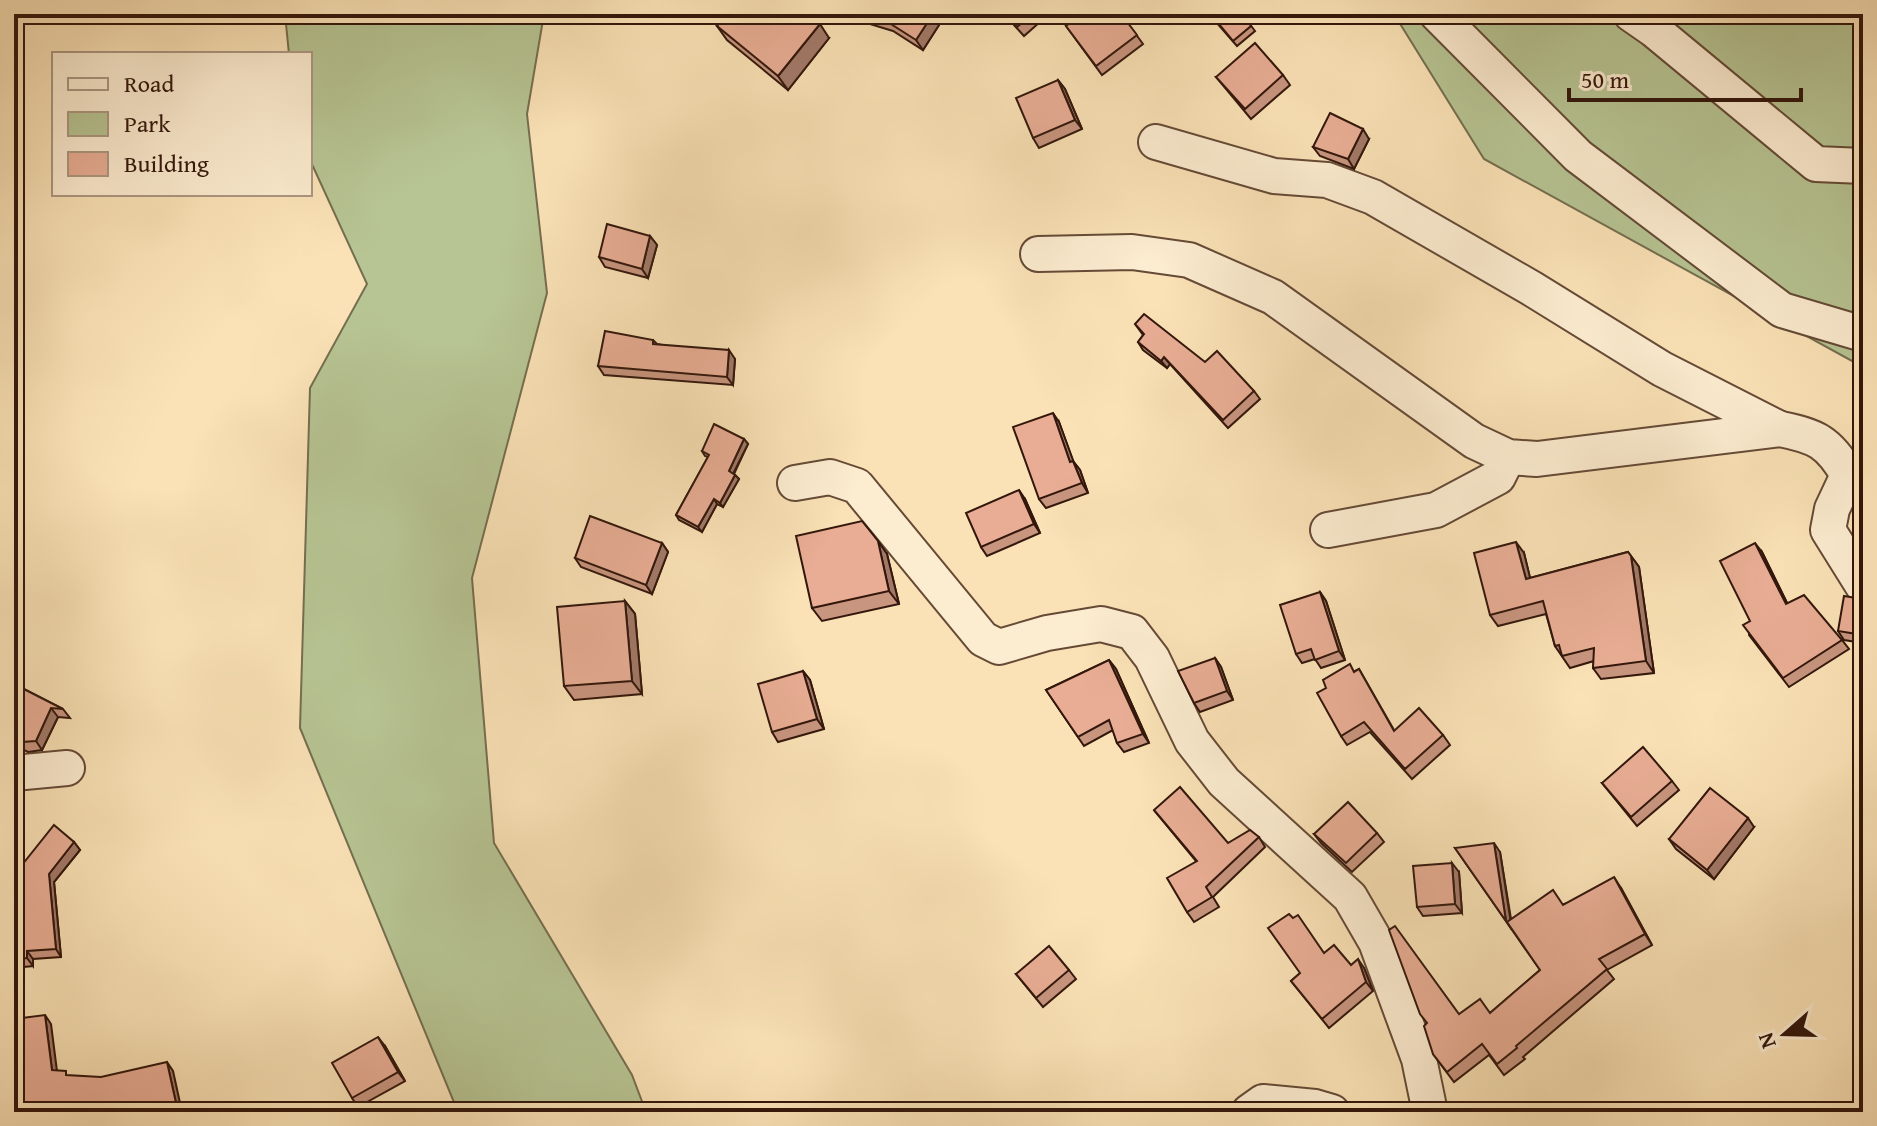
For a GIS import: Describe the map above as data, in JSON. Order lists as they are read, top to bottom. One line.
{"legend":["Road","Park","Building"],"scale_bar":"50 m","north":"left"}
